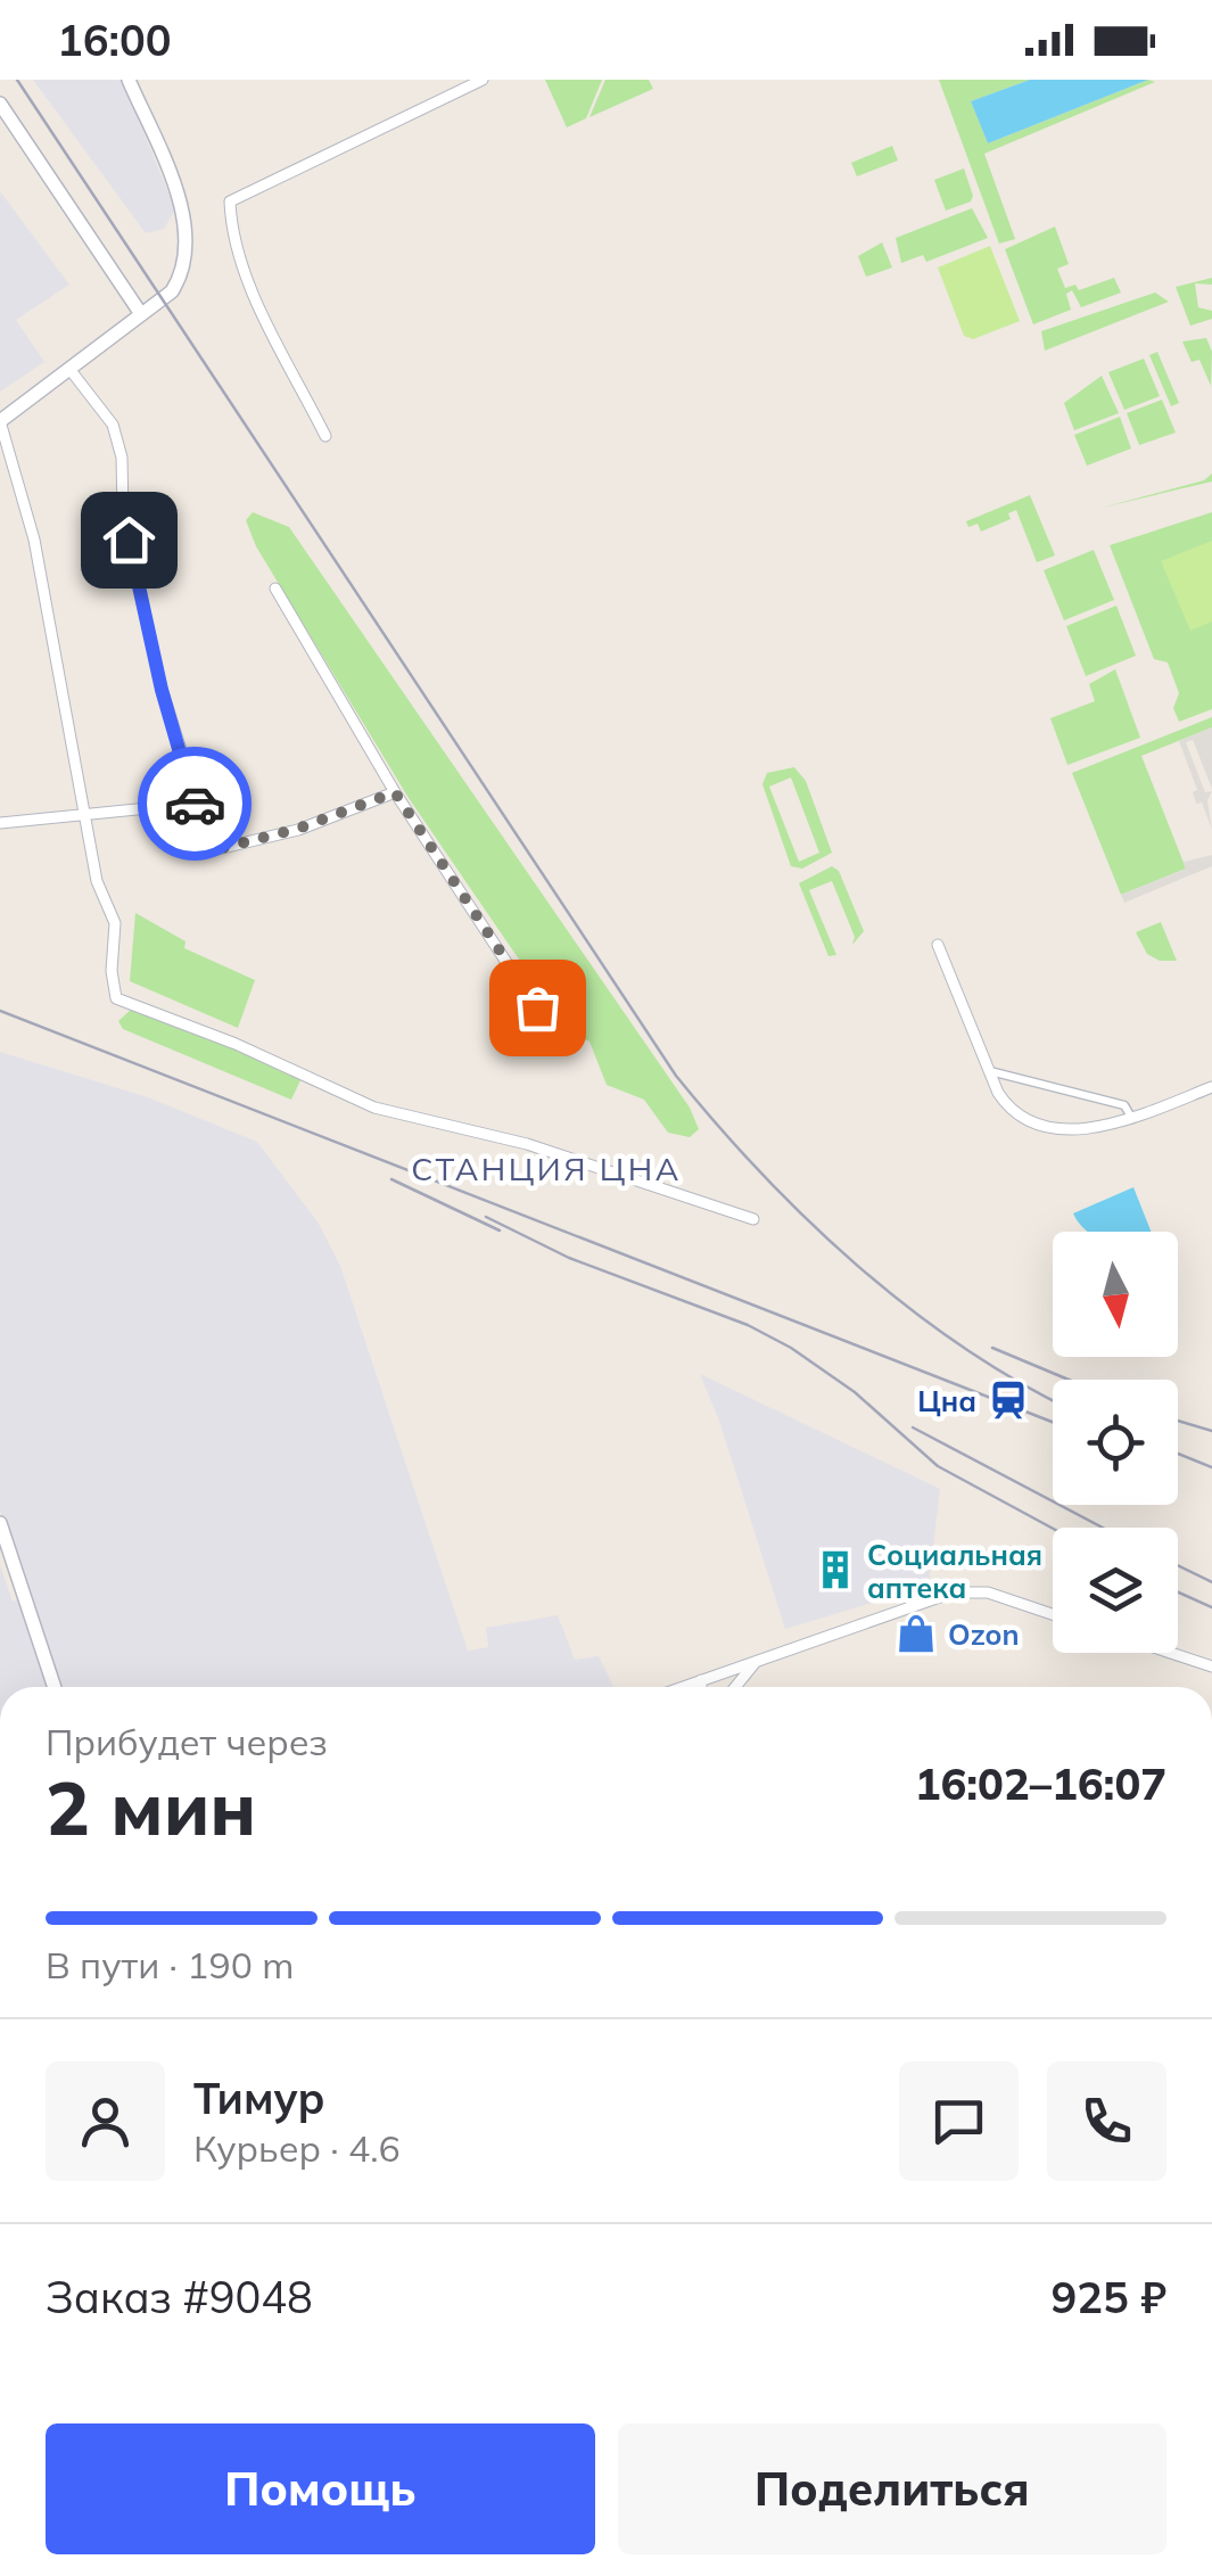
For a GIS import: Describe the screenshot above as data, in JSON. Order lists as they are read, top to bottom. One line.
{"districts":["СТАНЦИЯ ЦНА"],"places":{"station":["Цна"],"building":["Социальная аптека"],"shop":["Ozon"]},"north":"bottom","page":{"status":"16:00","heading":["2 мин","Прибудет через","16:02–16:07"],"panel":["Тимур","Курьер · 4.6","Заказ #9048","925 ₽"],"bar":"В пути · 190 m","buttons":["Помощь","Поделиться"]}}
